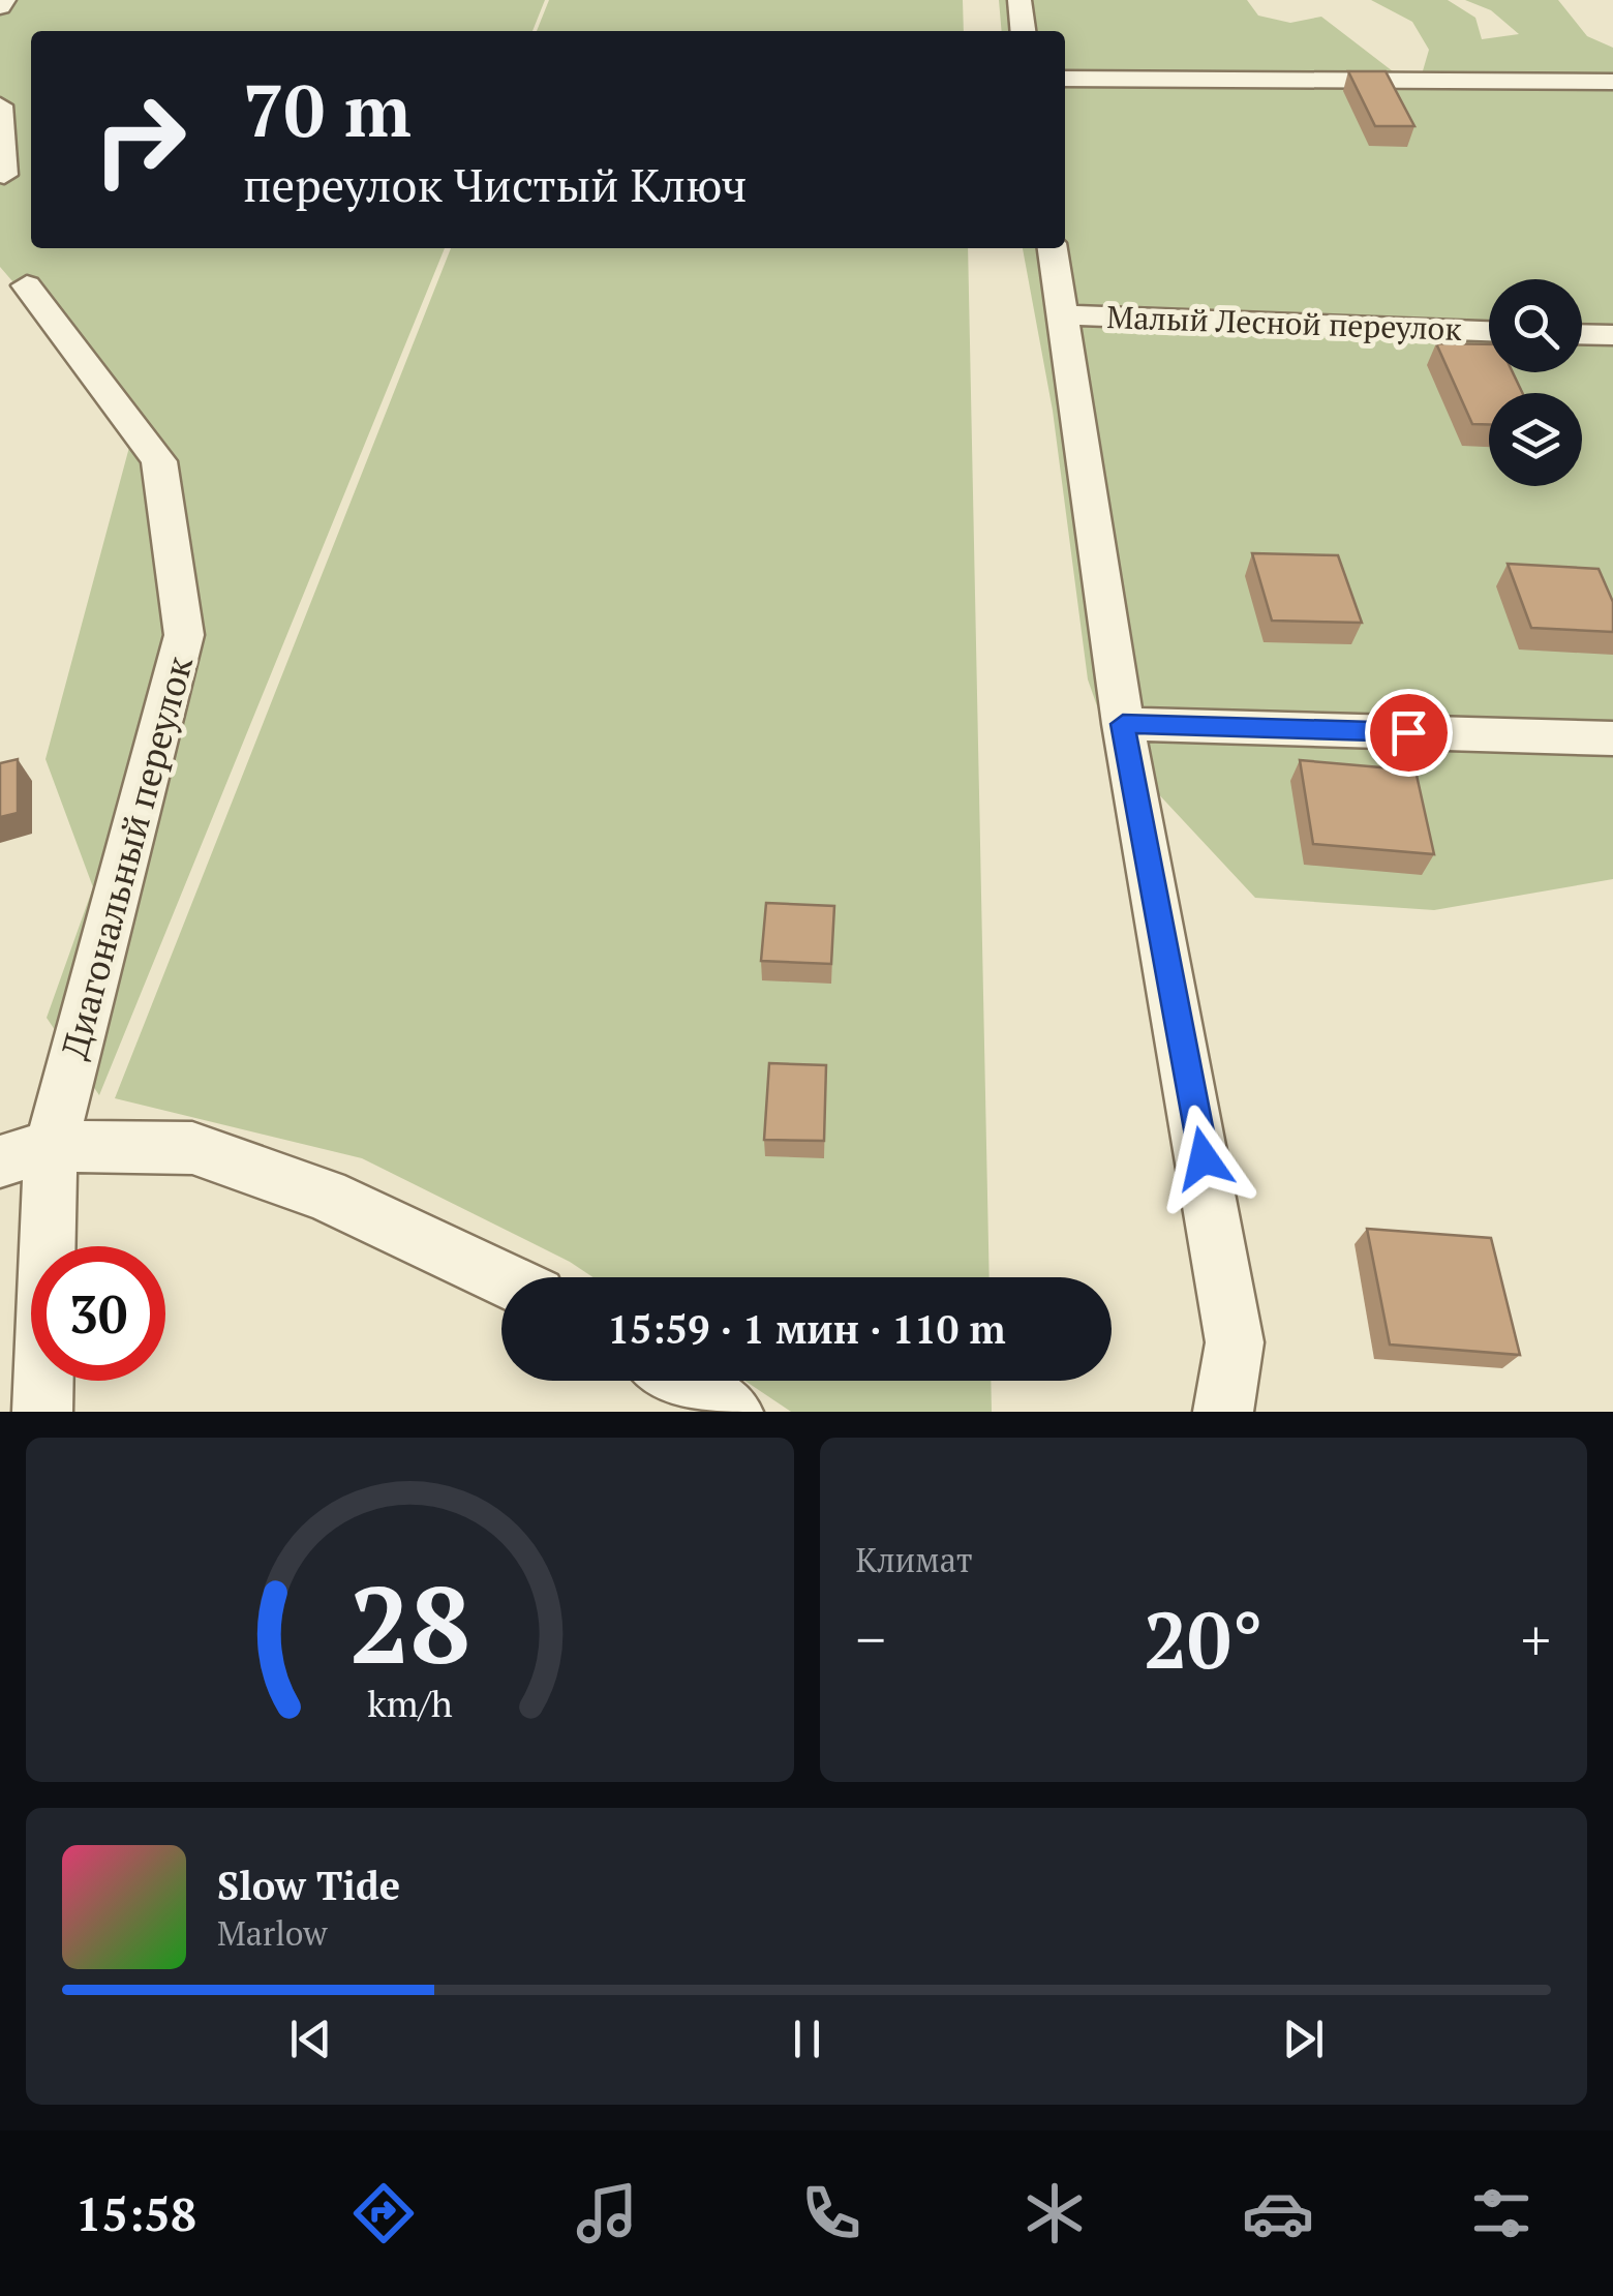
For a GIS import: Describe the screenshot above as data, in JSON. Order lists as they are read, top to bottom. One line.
{"streets":{"street":["Малый Лесной переулок","Диагональный переулок"]},"page":{"turn":["70 m","переулок Чистый Ключ"],"limit":"30","trip":"15:59 · 1 мин · 110 m","tile":"Климат","heat":["−","20°","+"],"song":["Slow Tide","Marlow"],"tabs":"15:58","gauge":["28","km/h"]}}
